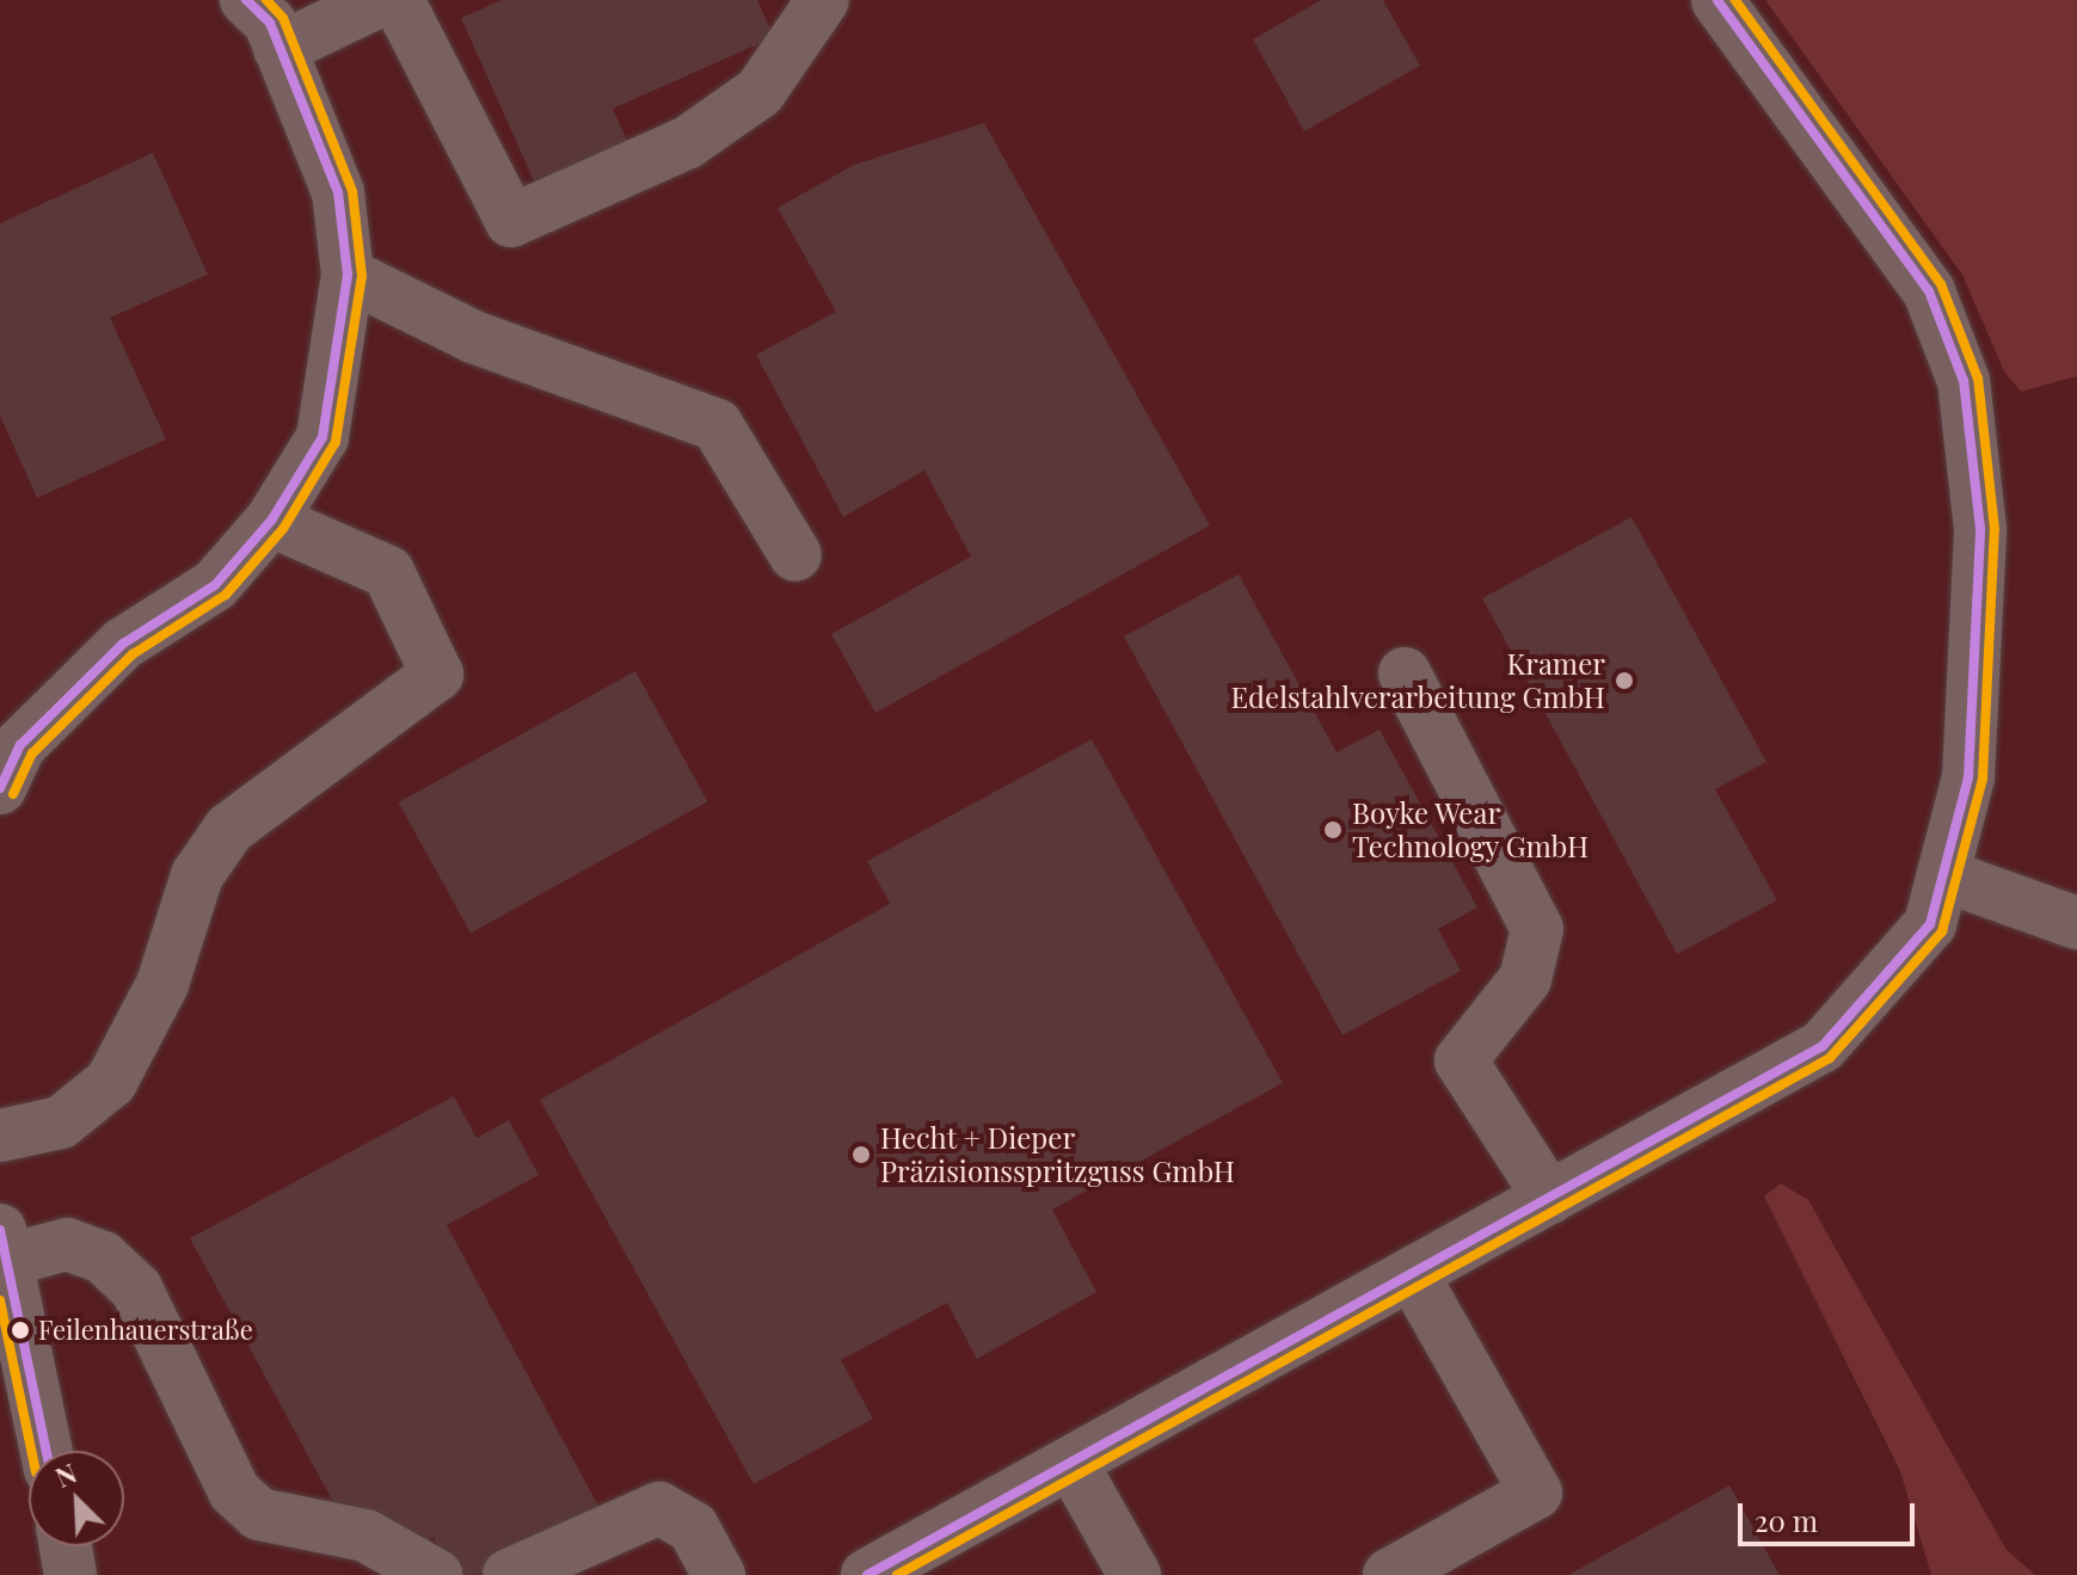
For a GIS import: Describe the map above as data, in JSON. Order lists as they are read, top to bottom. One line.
{"places":["Kramer Edelstahlverarbeitung GmbH","Boyke Wear Technology GmbH","Hecht + Dieper Präzisionsspritzguss GmbH","Feilenhauerstraße"],"scale_bar":"20 m","north":"top left"}
